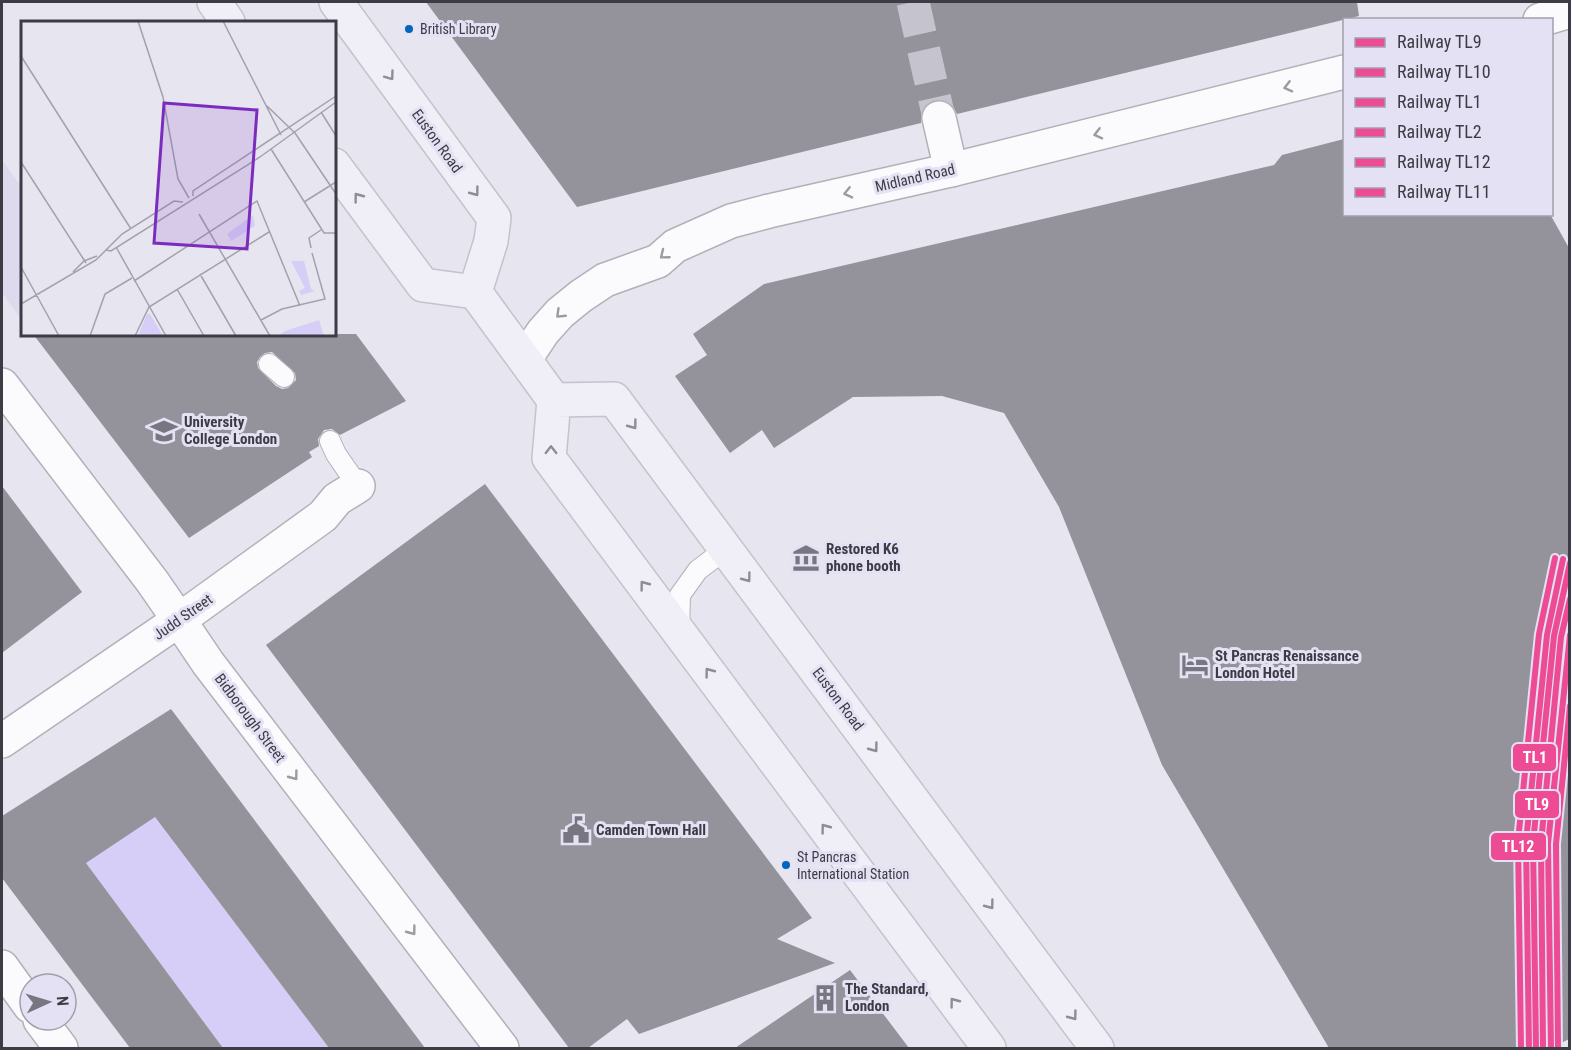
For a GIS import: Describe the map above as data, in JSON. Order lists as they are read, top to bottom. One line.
{"streets":{"highway":["Euston Road"],"street":["Midland Road","Judd Street","Bidborough Street"]},"crossings":[["Judd Street","Bidborough Street"]],"one_way":["Midland Road","Bidborough Street"],"places":{"other":["British Library","St Pancras International Station"],"school or university":["University College London"],"museum":["Restored K6 phone booth"],"hotel":["St Pancras Renaissance London Hotel"],"public building":["Camden Town Hall"],"building":["The Standard, London"]},"lines":["rail line TL12","rail line TL1","rail line TL9","rail line TL10","rail line TL2","rail line TL11"],"legend":["Railway TL9","Railway TL10","Railway TL1","Railway TL2","Railway TL12","Railway TL11"],"north":"right"}
